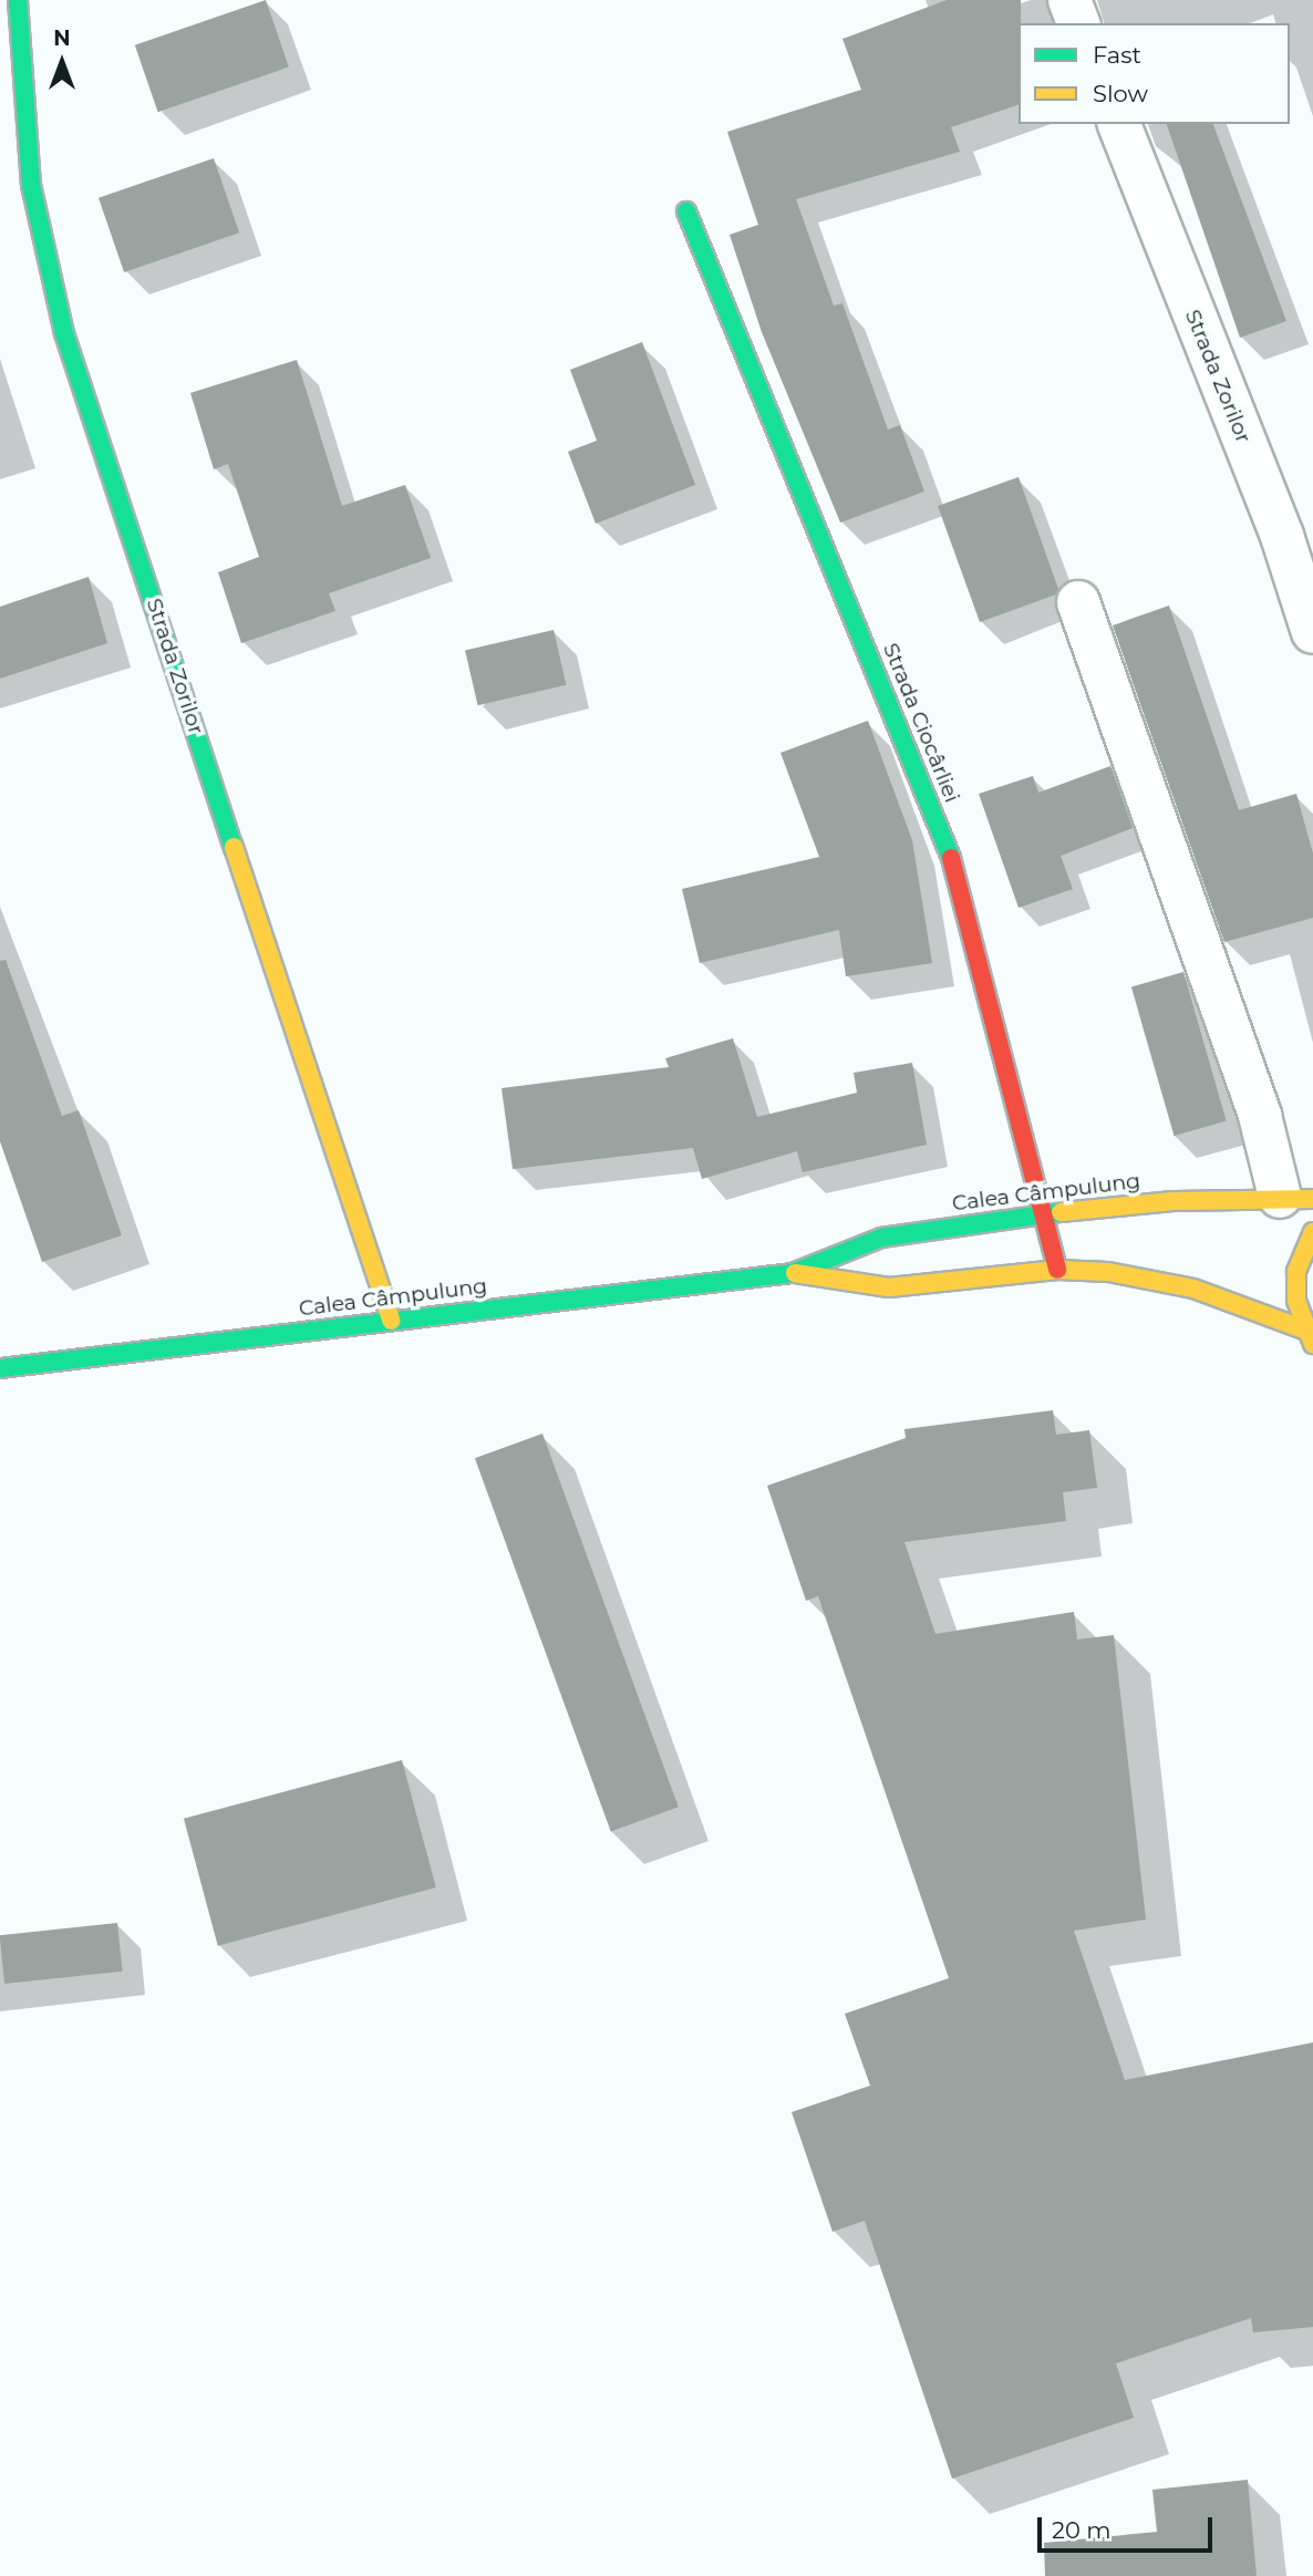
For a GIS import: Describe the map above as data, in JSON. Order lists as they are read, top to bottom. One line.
{"streets":{"street":["Strada Zorilor","Strada Ciocârliei","Calea Câmpulung"]},"crossings":[["Strada Zorilor","Calea Câmpulung"],["Strada Ciocârliei","Calea Câmpulung"]],"legend":["Fast","Slow"],"scale_bar":"20 m","north":"top"}
